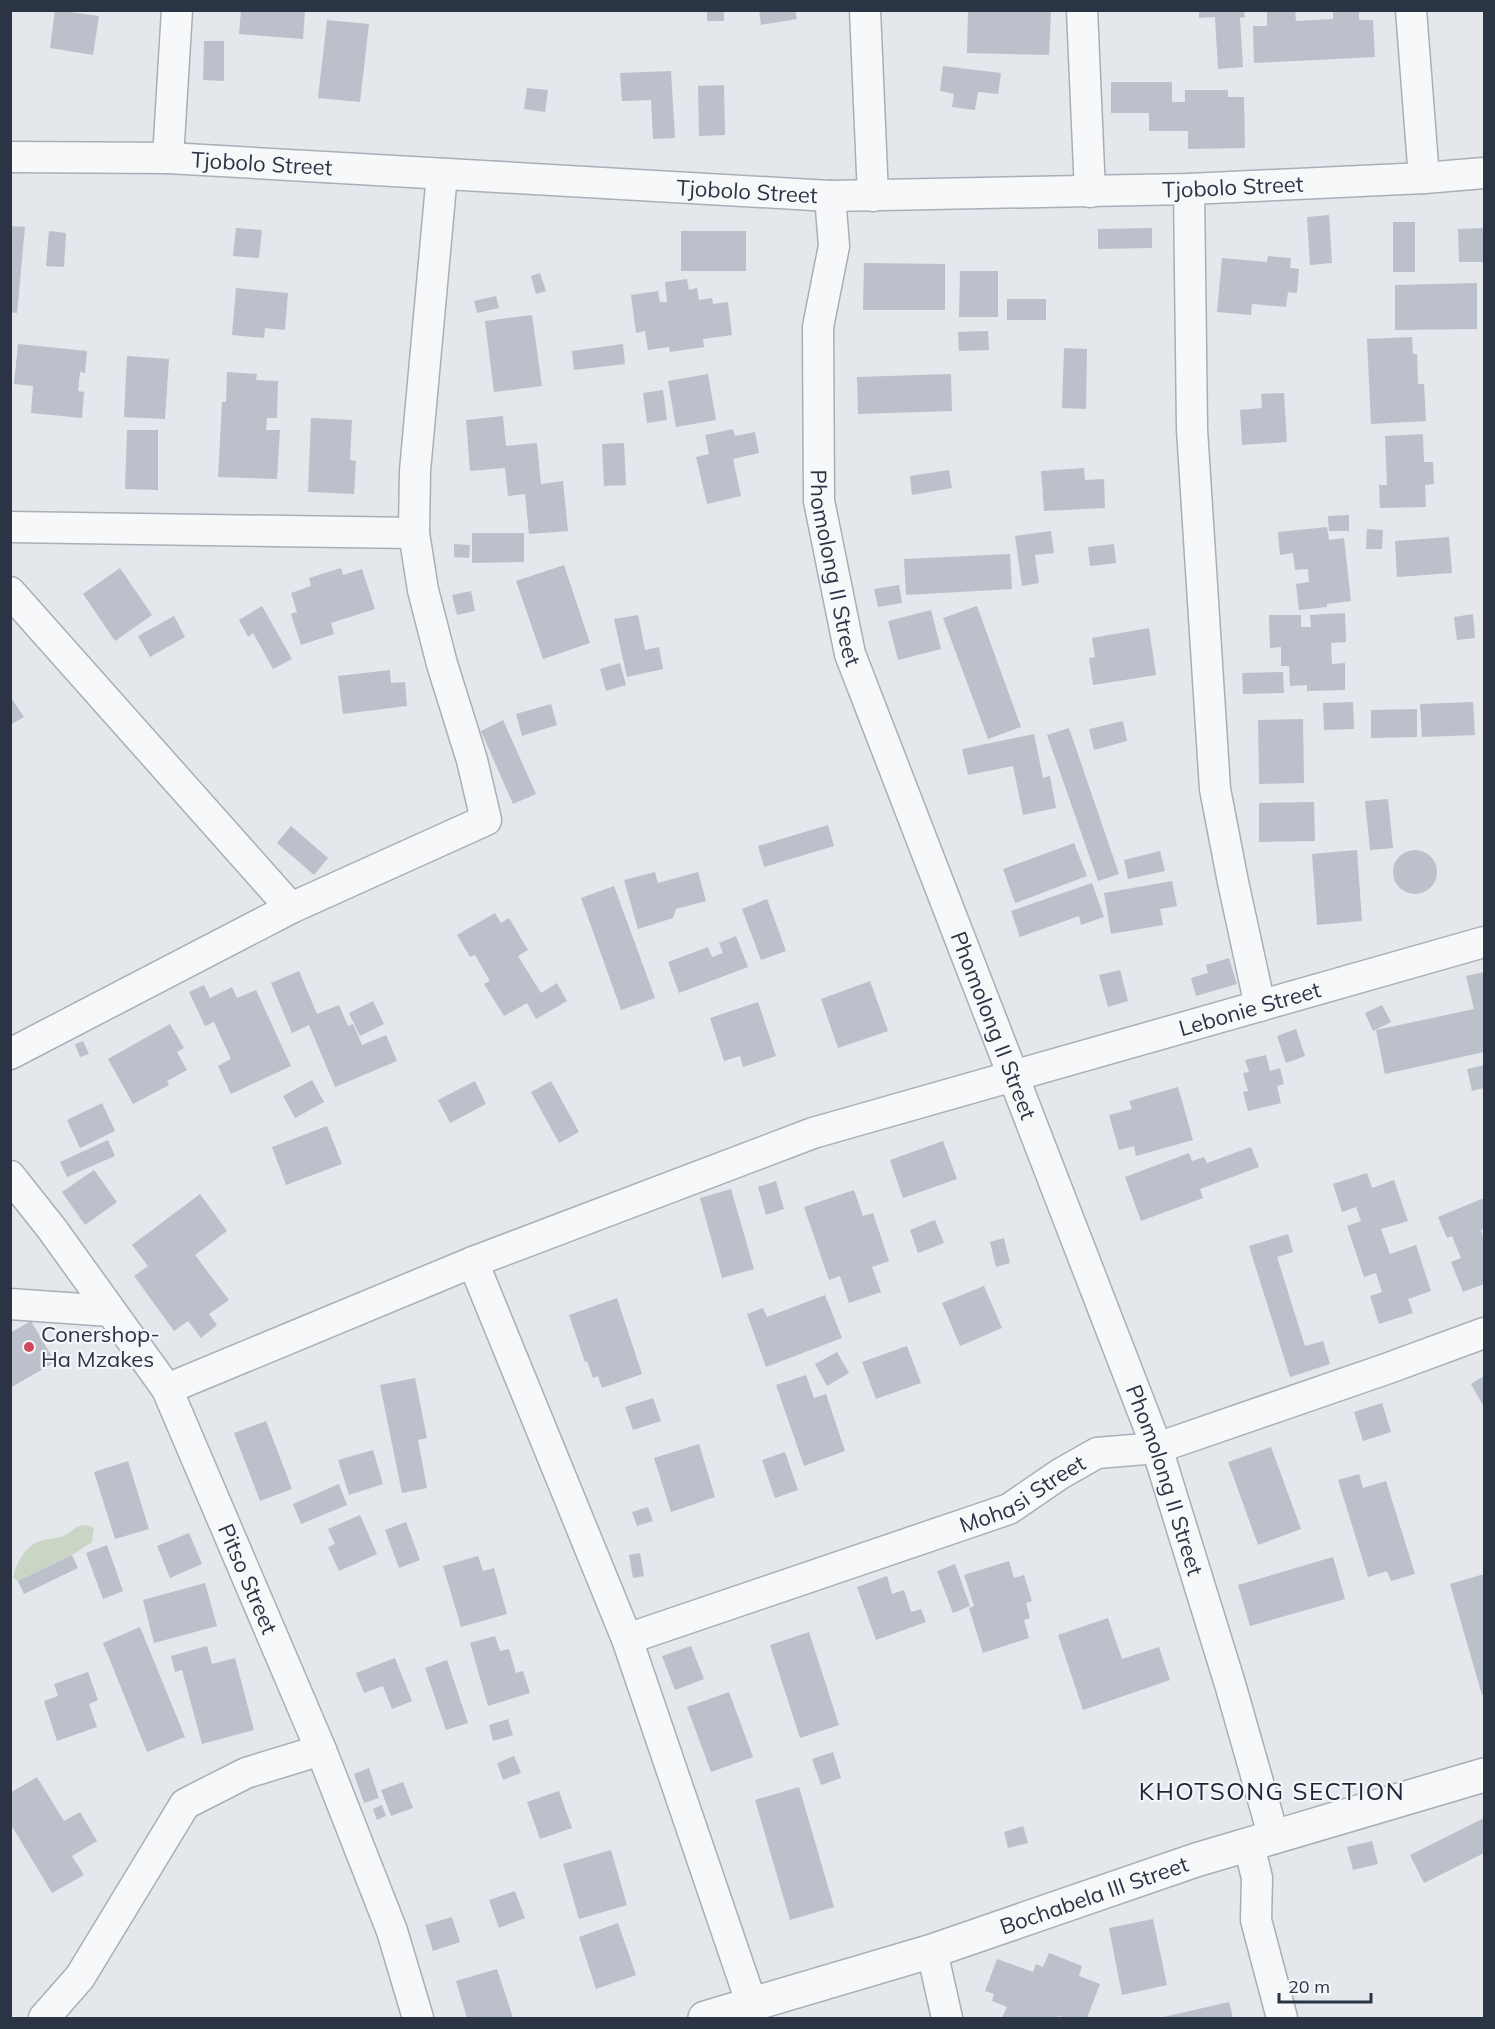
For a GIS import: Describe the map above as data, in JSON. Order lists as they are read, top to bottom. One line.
{"streets":{"street":["Tjobolo Street","Phomolong II Street","Lebonie Street","Mohasi Street","Pitso Street","Bochabela III Street"]},"crossings":[["Tjobolo Street","Phomolong II Street"],["Phomolong II Street","Lebonie Street"],["Phomolong II Street","Mohasi Street"],["Phomolong II Street","Bochabela III Street"],["Lebonie Street","Pitso Street"]],"districts":["KHOTSONG SECTION"],"places":["Conershop- Ha Mzakes"],"scale_bar":"20 m"}
